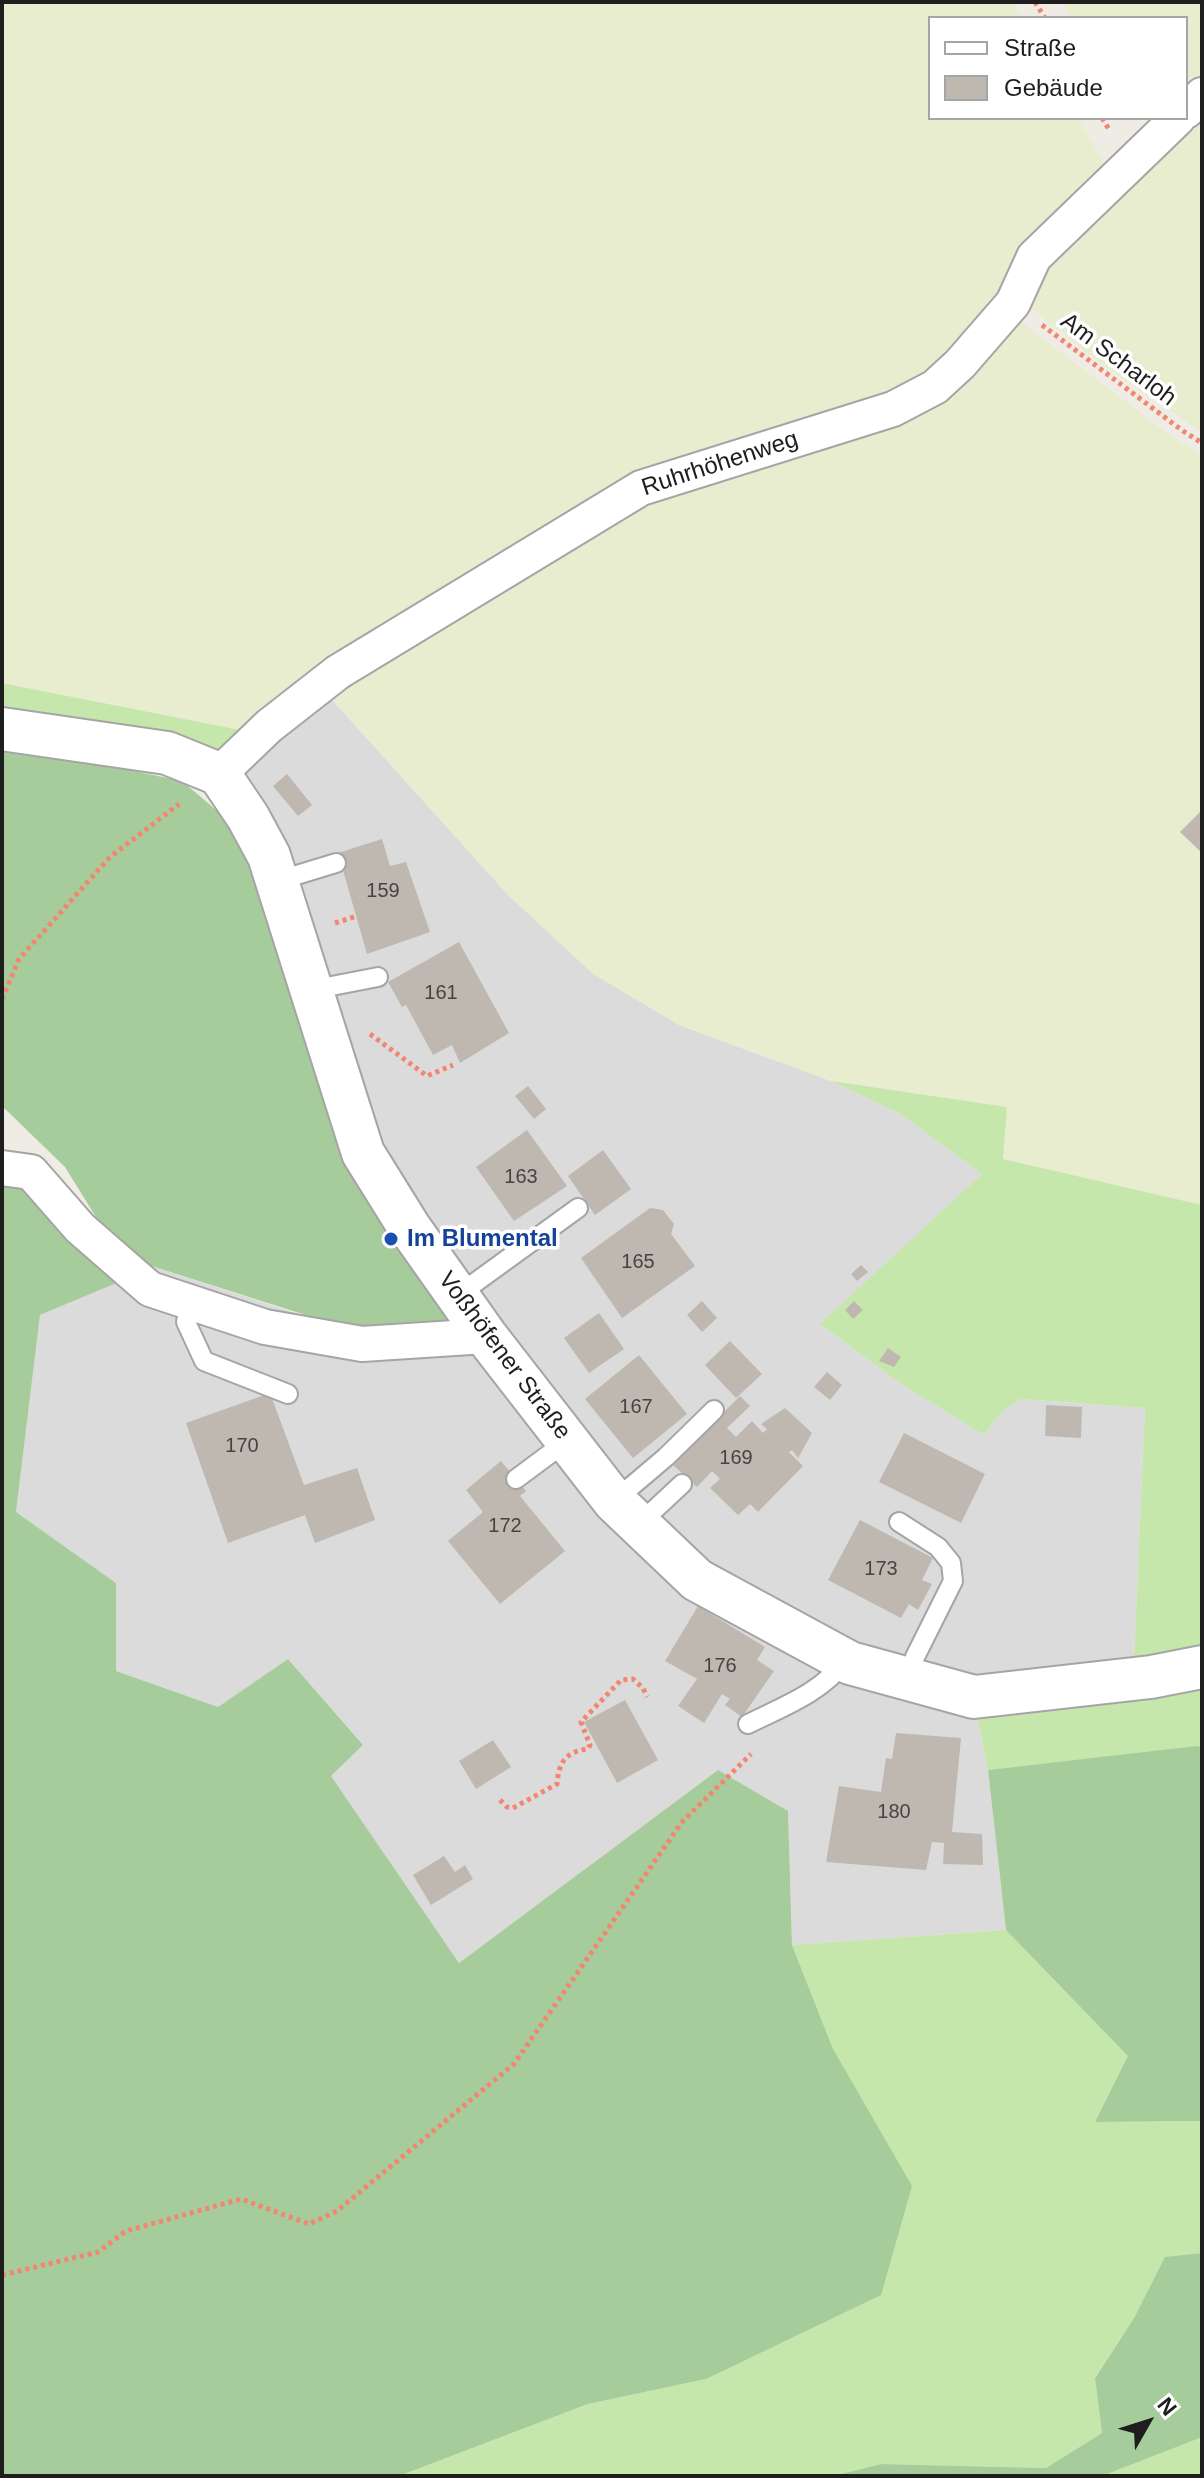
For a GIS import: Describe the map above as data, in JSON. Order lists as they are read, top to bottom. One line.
{"streets":{"street":["Ruhrhöhenweg","Voßhöfener Straße"],"path":["Am Scharloh"]},"crossings":[["Am Scharloh","Ruhrhöhenweg"],["Ruhrhöhenweg","Voßhöfener Straße"]],"places":["Im Blumental"],"house_numbers":["159","161","163","165","167","170","169","172","173","176","180"],"legend":["Straße","Gebäude"],"north":"top right"}
